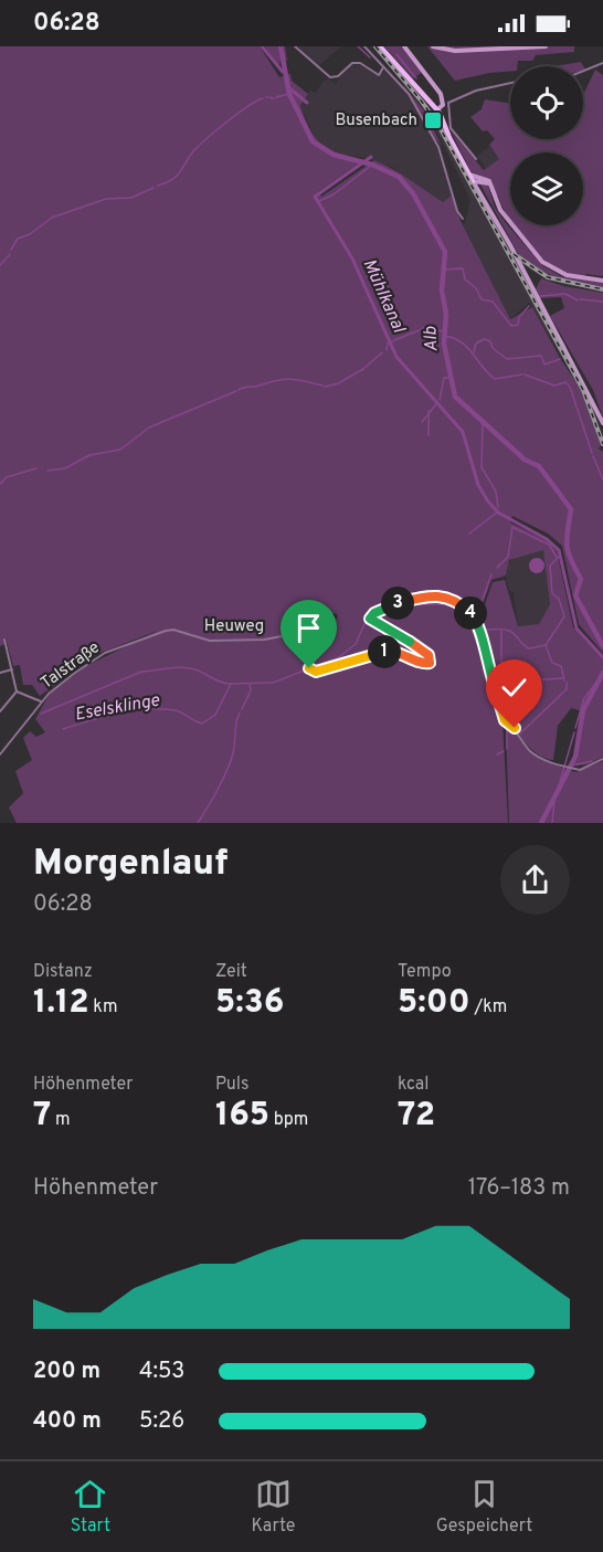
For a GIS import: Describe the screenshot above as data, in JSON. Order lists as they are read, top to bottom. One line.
{"streets":{"street":["Heuweg","Talstraße"]},"crossings":[["Heuweg","Talstraße"]],"water":["Mühlkanal","Alb","Eselsklinge"],"places":{"transit":["Busenbach"]},"page":{"status":"06:28","pins":["3","4","1"],"heading":["Morgenlauf","06:28"],"stats":[["Distanz","1.12 km"],["Zeit","5:36"],["Tempo","5:00 /km"],["Höhenmeter","7 m"],["Puls","165 bpm"],["kcal","72"]],"chart":["Höhenmeter","176–183 m"],"list":[{"name":"200 m","note":"4:53"},{"name":"400 m","note":"5:26"}],"tabs":["Start","Karte","Gespeichert"]}}
